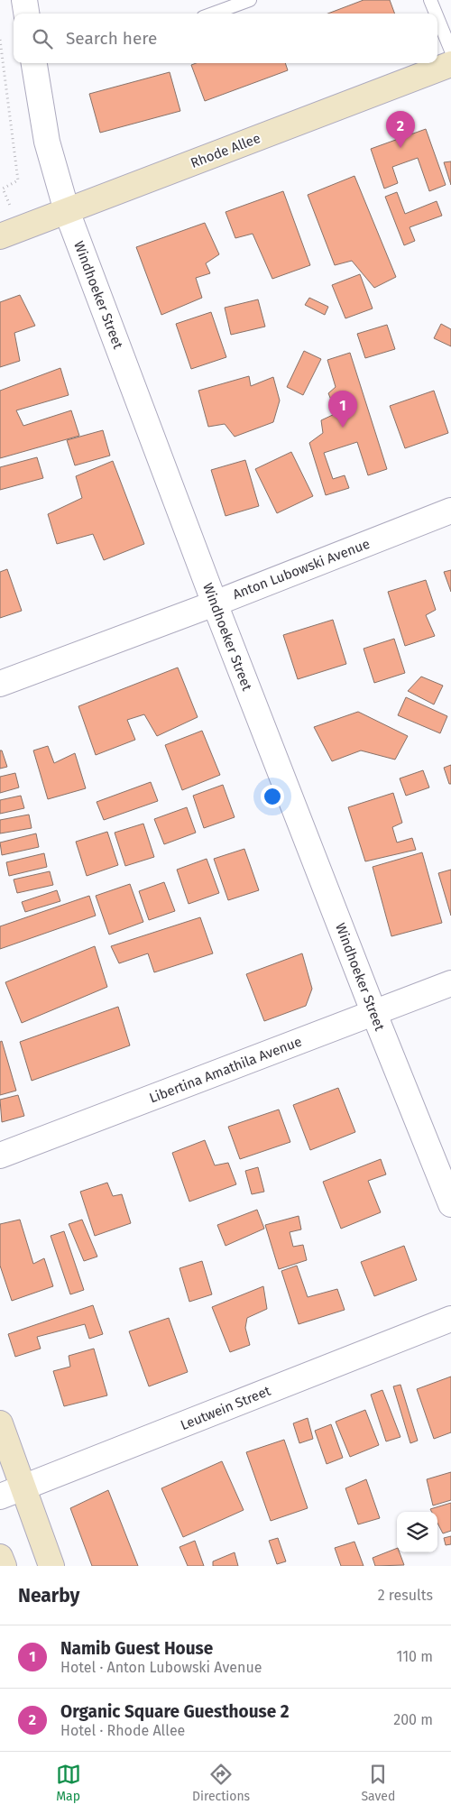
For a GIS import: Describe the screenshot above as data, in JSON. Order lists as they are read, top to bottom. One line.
{"streets":{"main road":["Rhode Allee"],"street":["Windhoeker Street","Anton Lubowski Avenue","Libertina Amathila Avenue","Leutwein Street"]},"crossings":[["Rhode Allee","Windhoeker Street"],["Windhoeker Street","Anton Lubowski Avenue"],["Windhoeker Street","Libertina Amathila Avenue"]],"page":{"search":"Search here","pins":["2","1"],"heading":["Nearby","2 results"],"list":[{"mark":"1","name":"Namib Guest House","note":"Hotel · Anton Lubowski Avenue","value":"110 m"},{"mark":"2","name":"Organic Square Guesthouse 2","note":"Hotel · Rhode Allee","value":"200 m"}],"nav":["Map","Directions","Saved"]}}
